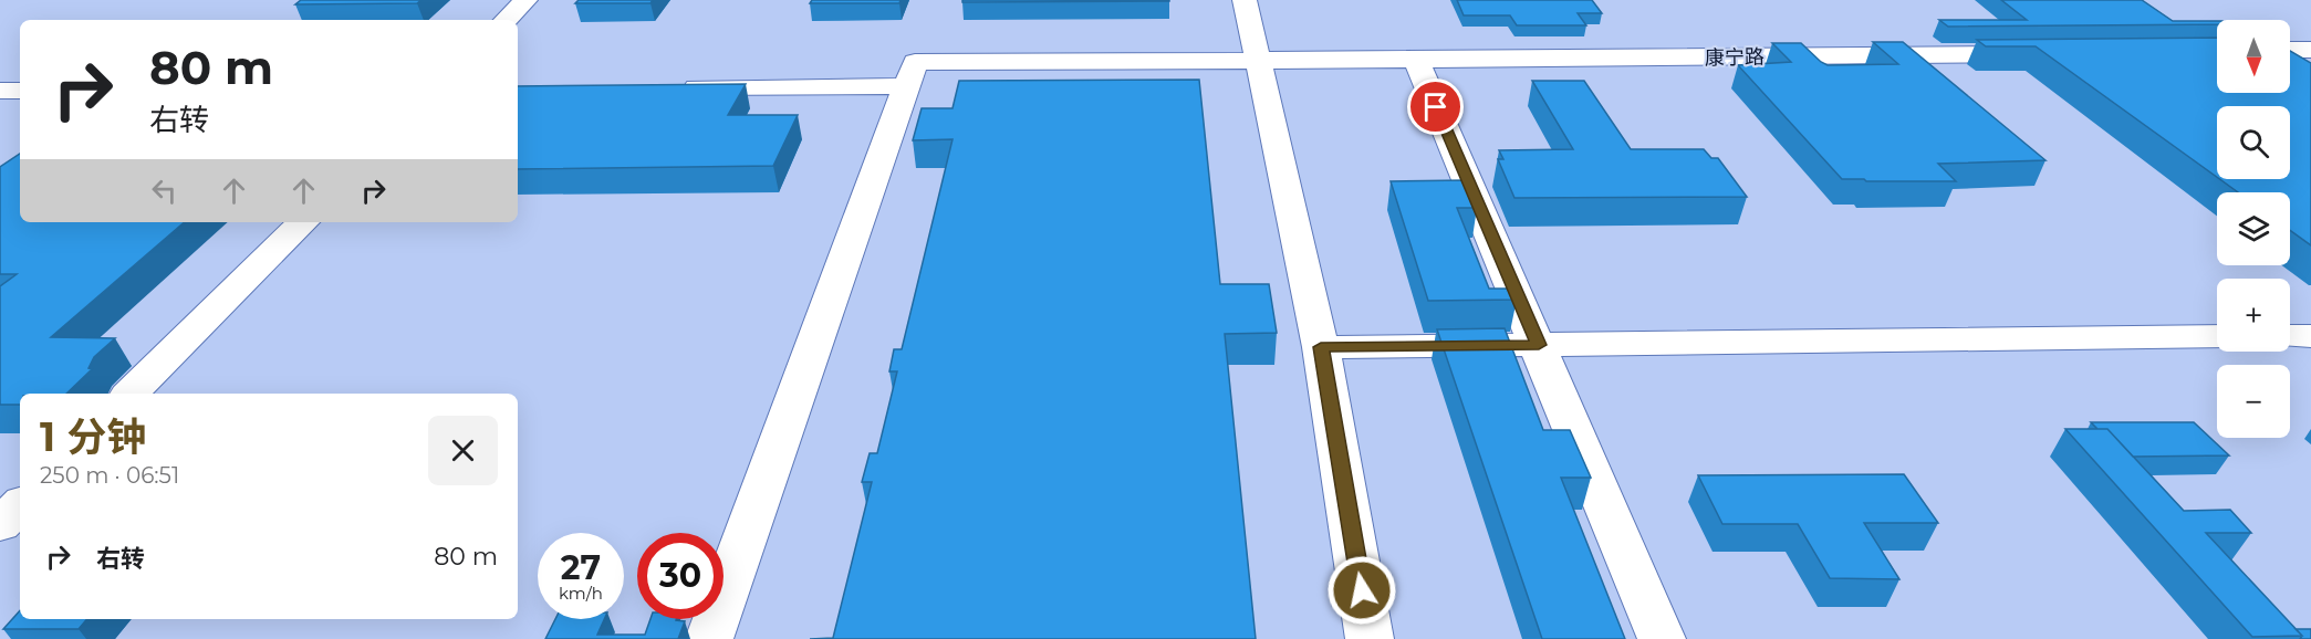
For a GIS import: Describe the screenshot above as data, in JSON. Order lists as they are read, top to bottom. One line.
{"streets":{"street":["康宁路"]},"north":"bottom","page":{"map_buttons":["+","−"],"turn":["80 m","右转"],"heading":["1 分钟","250 m · 06:51"],"list":[{"name":"右转","value":"80 m"}],"speed":"27 km/h","limit":"30"}}
